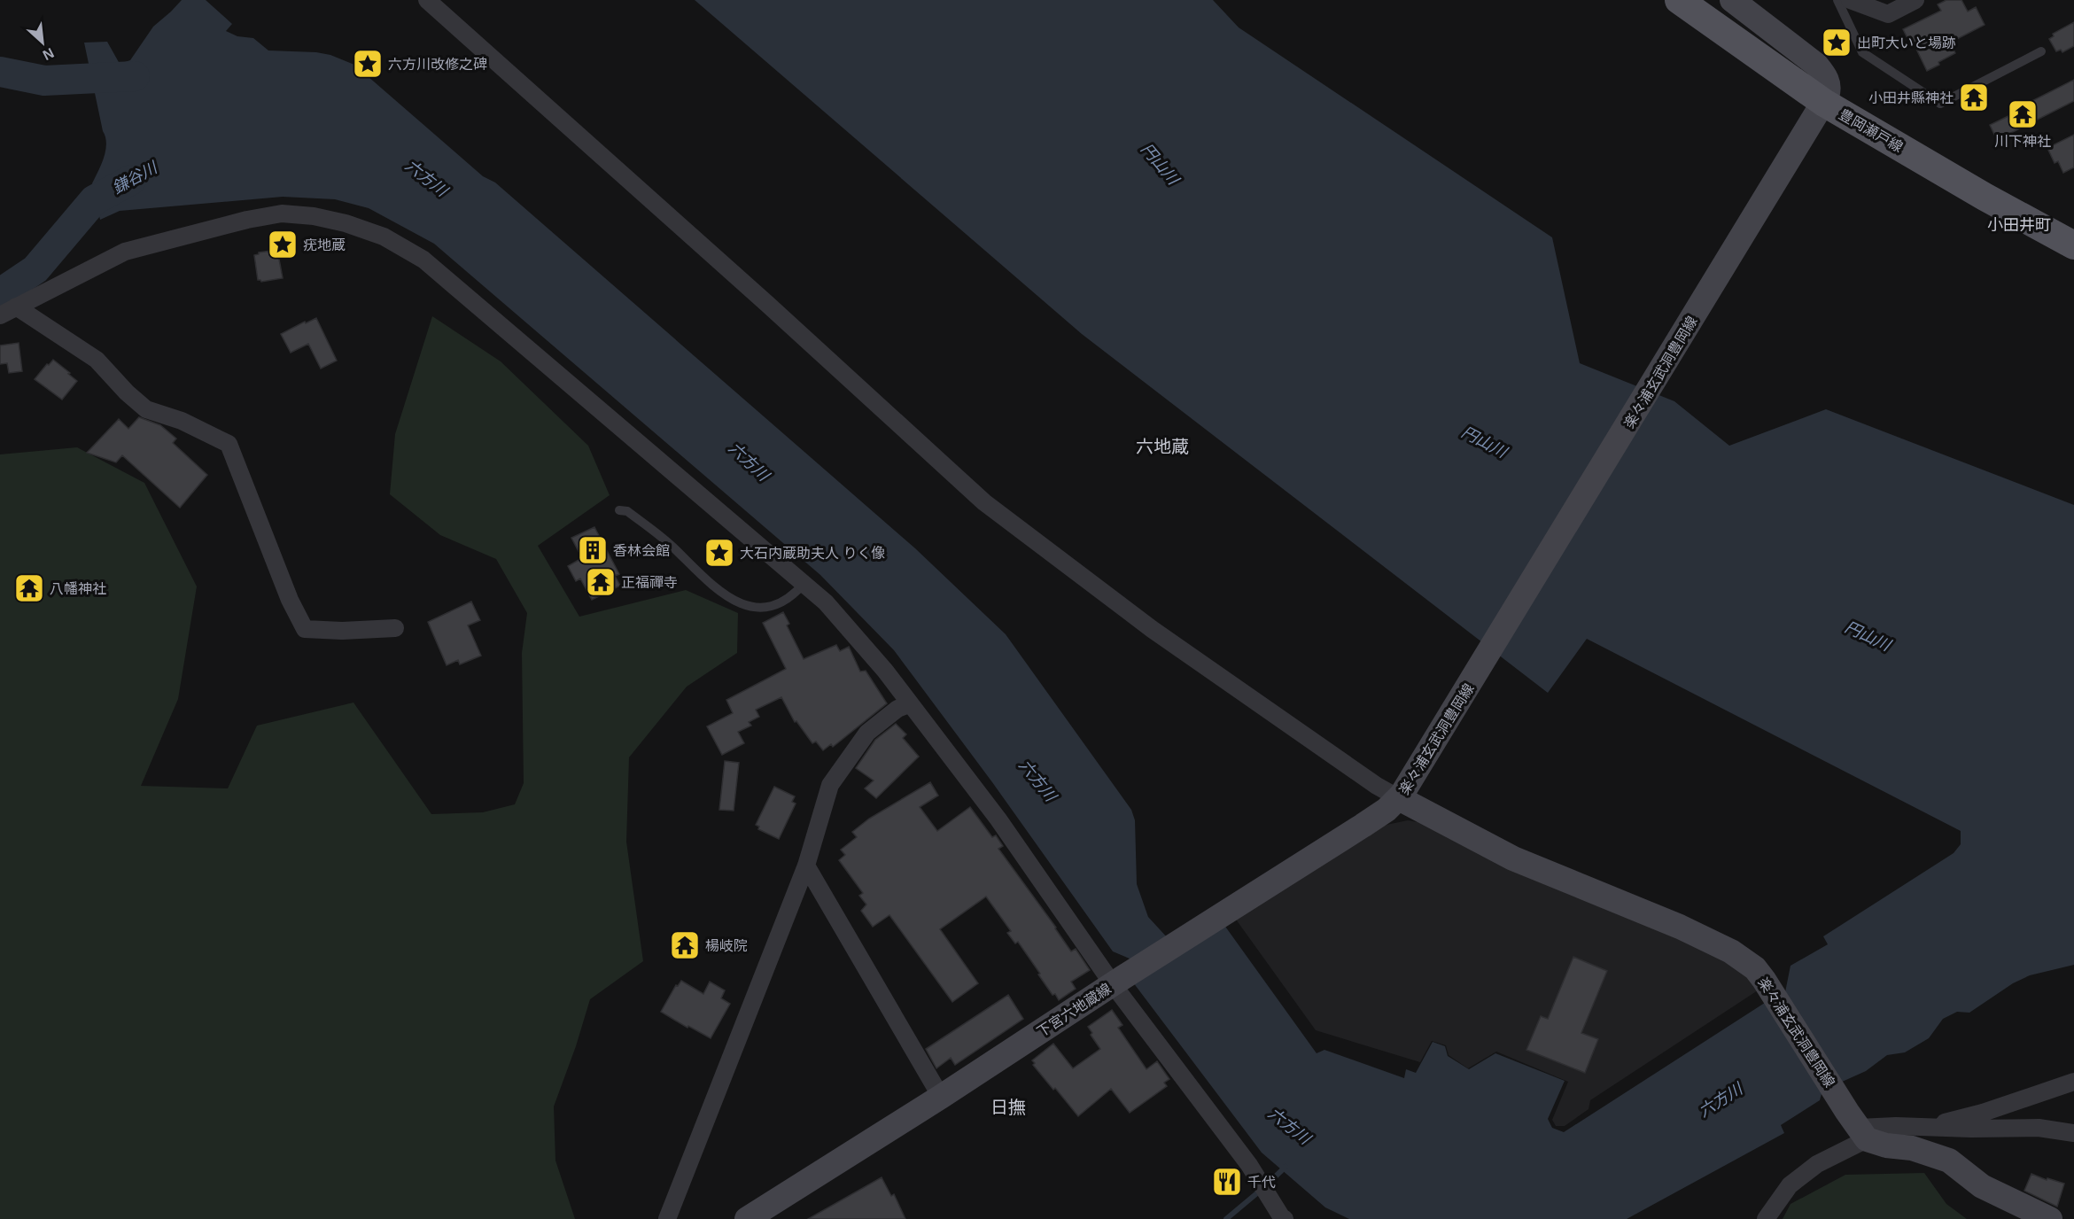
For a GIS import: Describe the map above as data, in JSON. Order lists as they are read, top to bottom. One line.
{"streets":{"main road":["豊岡瀬戸線","楽々浦玄武洞豊岡線","下宮六地蔵線"]},"crossings":[["豊岡瀬戸線","楽々浦玄武洞豊岡線"],["楽々浦玄武洞豊岡線","下宮六地蔵線"]],"districts":["小田井町","六地蔵","日撫"],"water":["円山川","鎌谷川","六方川"],"places":{"place":["出町大いと場跡","六方川改修之碑","疣地蔵","大石内蔵助夫人 りく像"],"temple":["小田井縣神社","川下神社","正福禪寺","八幡神社","楊岐院"],"building":["香林会館"],"restaurant":["千代"]},"north":"bottom right"}
